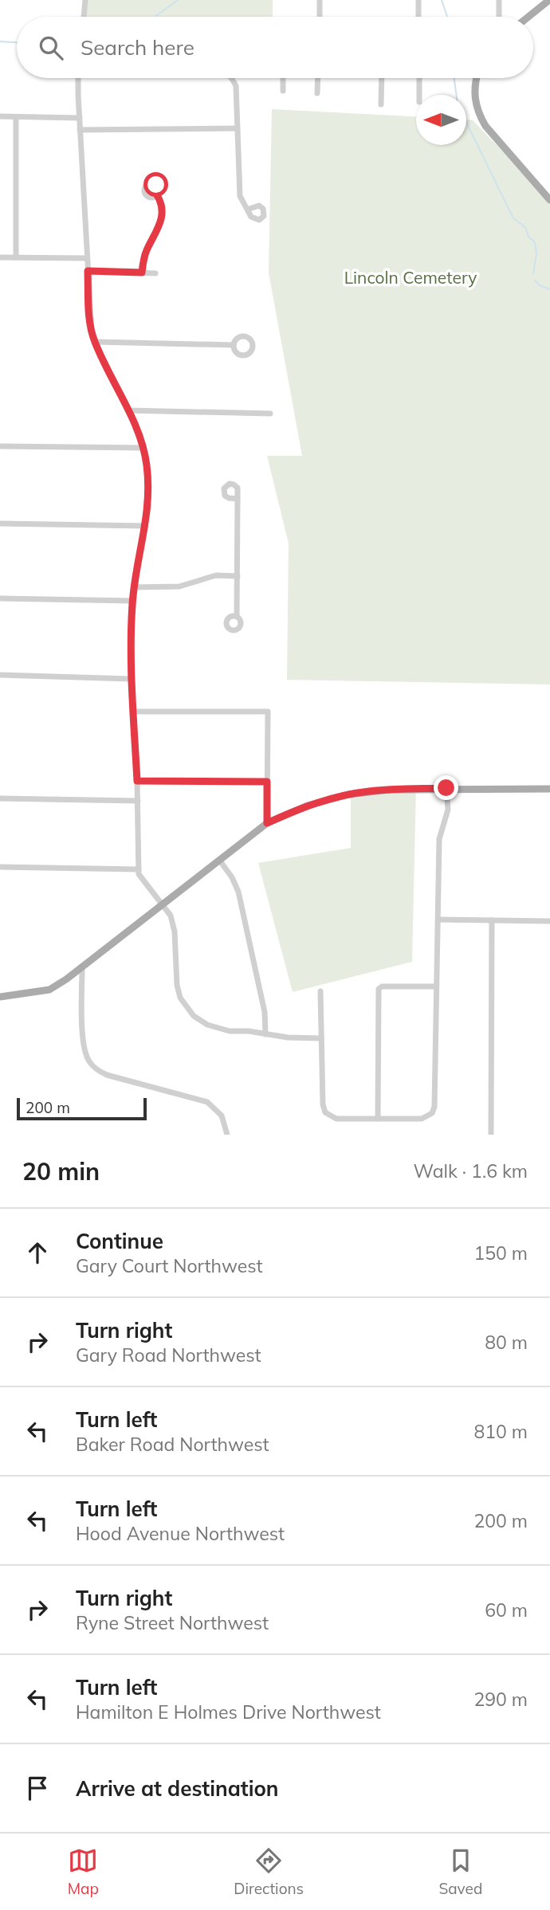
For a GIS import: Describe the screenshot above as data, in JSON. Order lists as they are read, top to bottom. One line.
{"parks":["Lincoln Cemetery"],"scale_bar":"200 m","north":"left","page":{"search":"Search here","scale":"200 m","heading":["20 min","Walk · 1.6 km"],"list":[["Continue","Gary Court Northwest","150 m"],["Turn right","Gary Road Northwest","80 m"],["Turn left","Baker Road Northwest","810 m"],["Turn left","Hood Avenue Northwest","200 m"],["Turn right","Ryne Street Northwest","60 m"],["Turn left","Hamilton E Holmes Drive Northwest","290 m"],"Arrive at destination"],"nav":["Map","Directions","Saved"]}}
